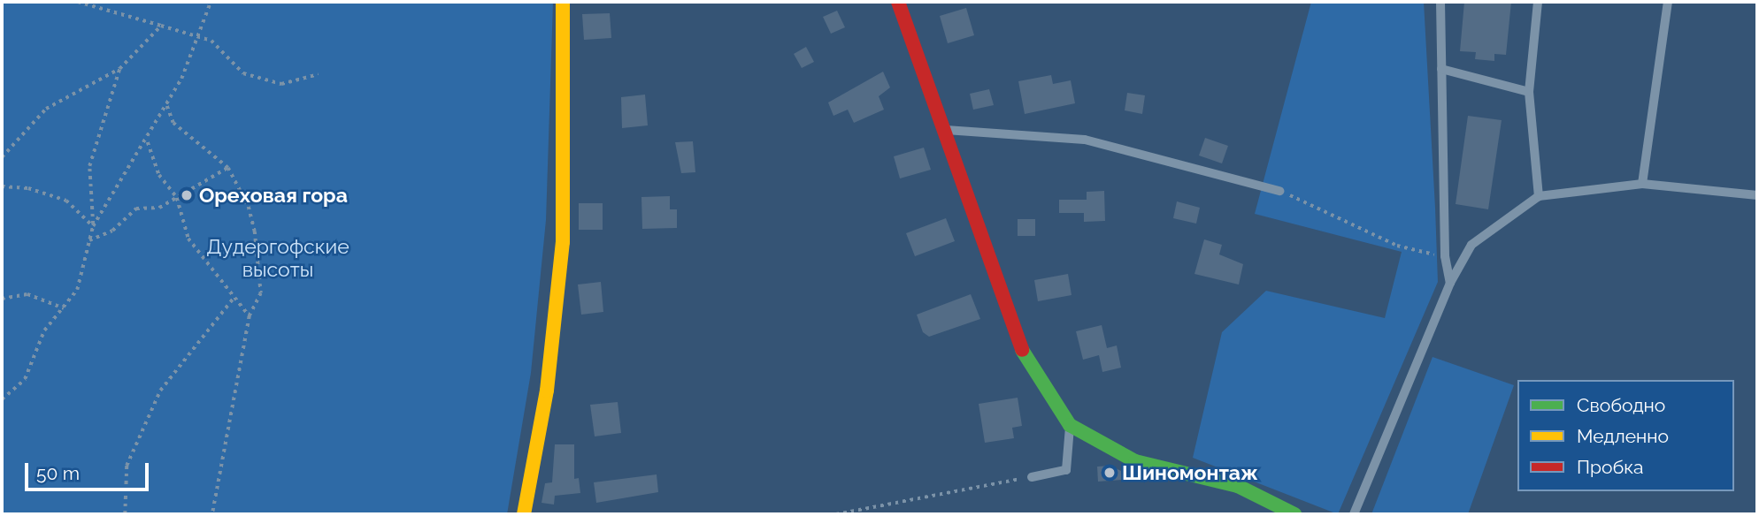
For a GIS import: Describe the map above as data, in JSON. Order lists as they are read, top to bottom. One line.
{"parks":["Дудергофские высоты"],"places":["Ореховая гора","Шиномонтаж"],"legend":["Свободно","Медленно","Пробка"],"scale_bar":"50 m"}
